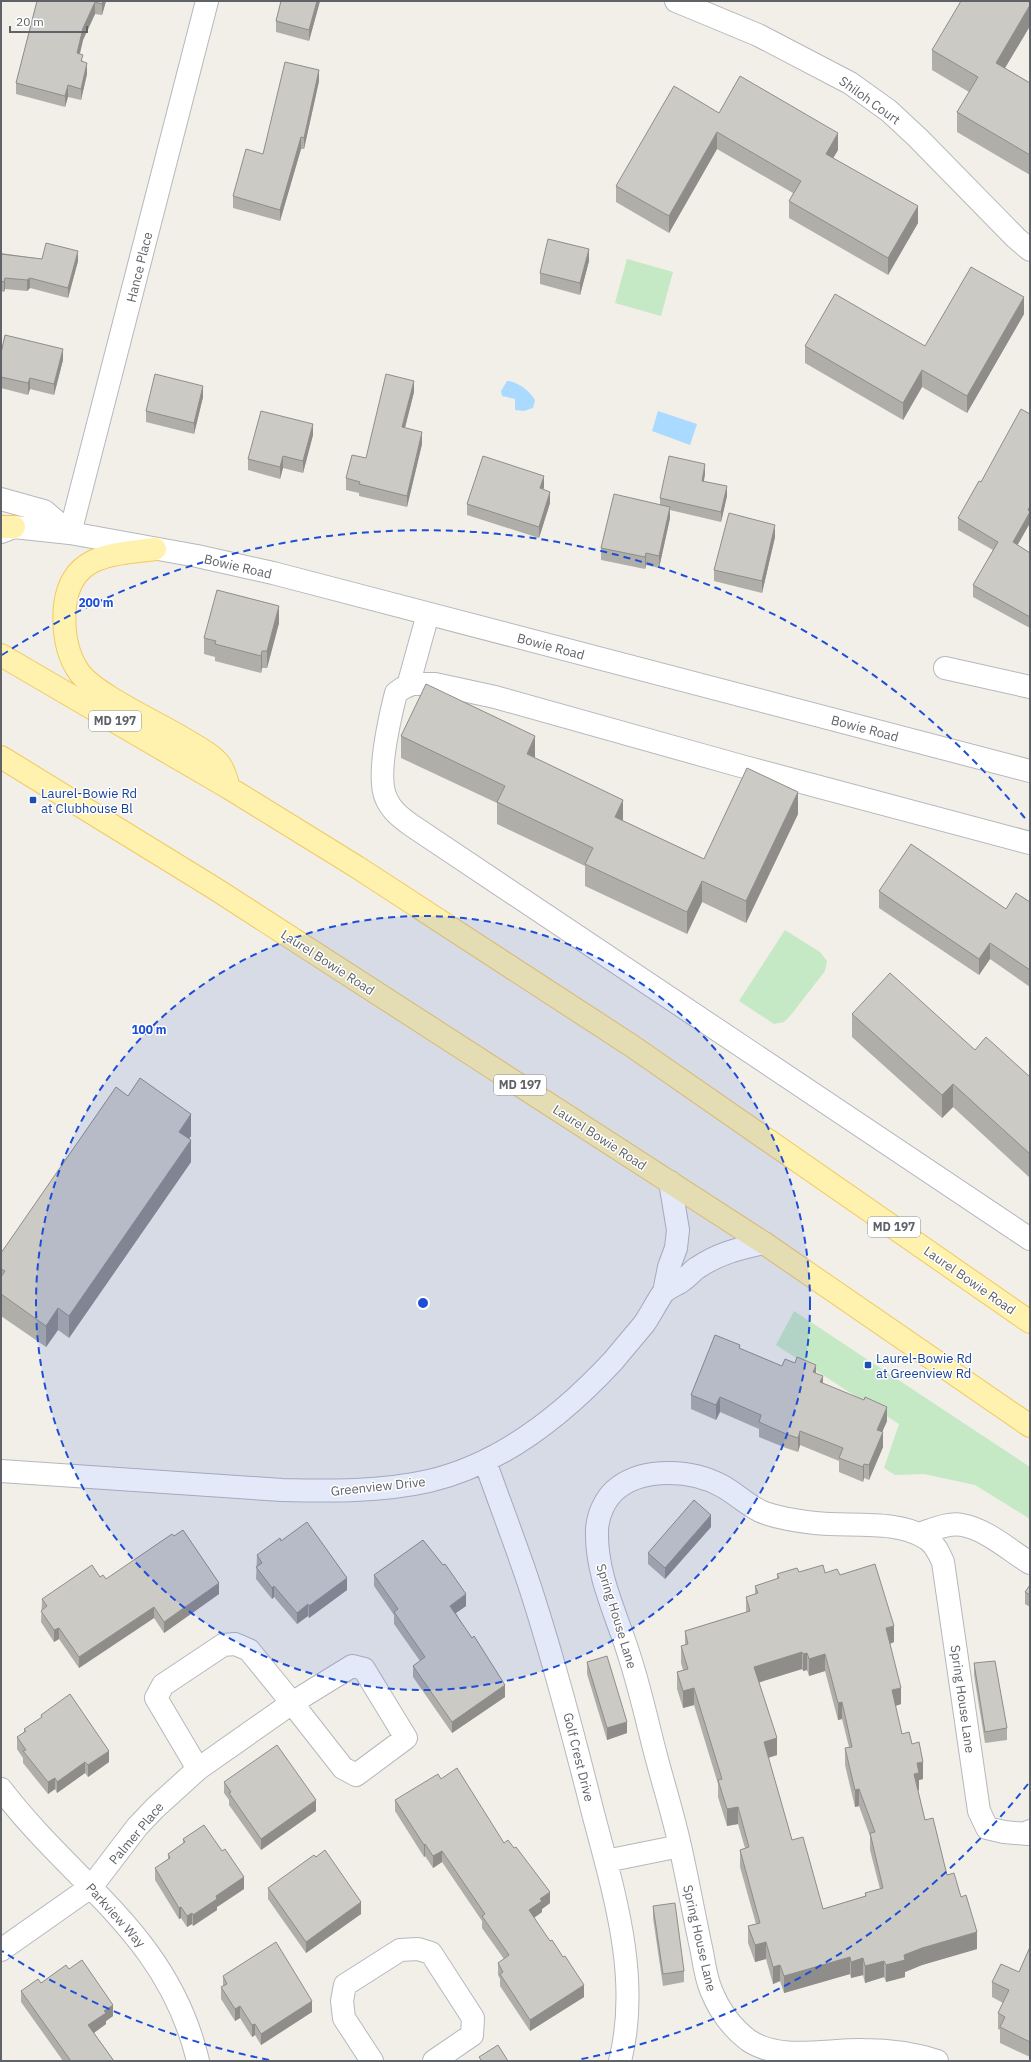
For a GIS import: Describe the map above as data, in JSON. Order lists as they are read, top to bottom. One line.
{"streets":{"main road":["MD 197","Laurel Bowie Road"],"street":["Shiloh Court","Hance Place","Bowie Road","Greenview Drive","Spring House Lane","Golf Crest Drive","Palmer Place","Parkview Way"]},"crossings":[["Hance Place","Bowie Road"],["Laurel Bowie Road","Greenview Drive"],["Greenview Drive","Golf Crest Drive"],["Palmer Place","Parkview Way"]],"places":{"transit":["Laurel-Bowie Rd at Clubhouse Bl","Laurel-Bowie Rd at Greenview Rd"]},"scale_bar":"20 m","rings":["200 m","100 m"]}
